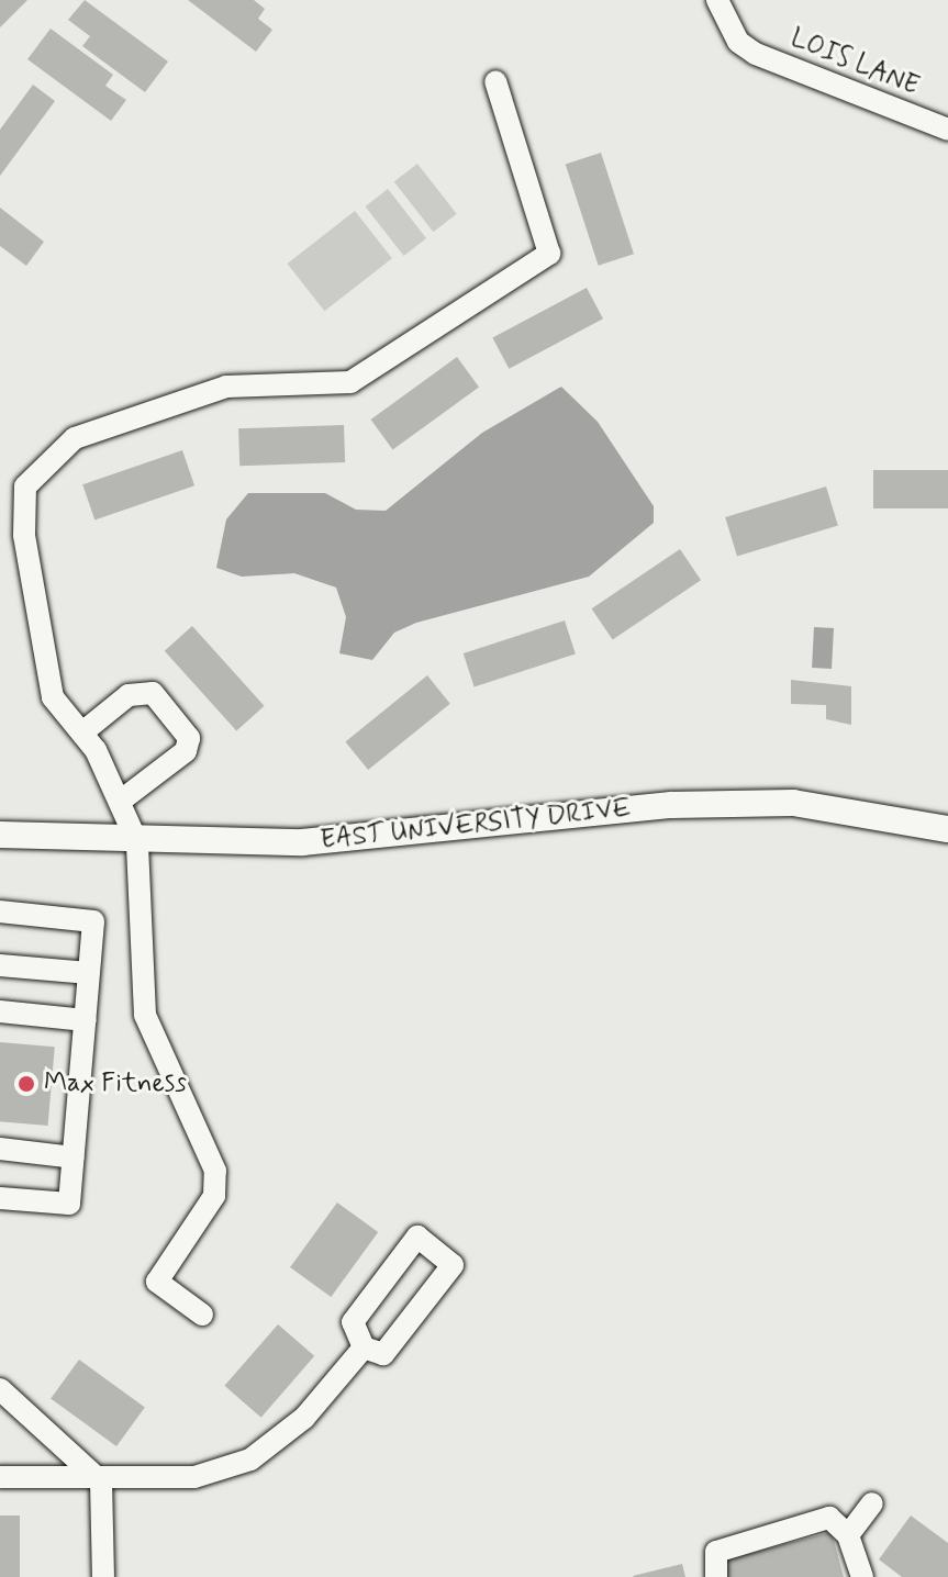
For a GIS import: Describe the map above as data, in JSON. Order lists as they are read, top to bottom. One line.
{"streets":{"main road":["EAST UNIVERSITY DRIVE"],"street":["LOIS LANE"]},"places":["Max Fitness"]}
